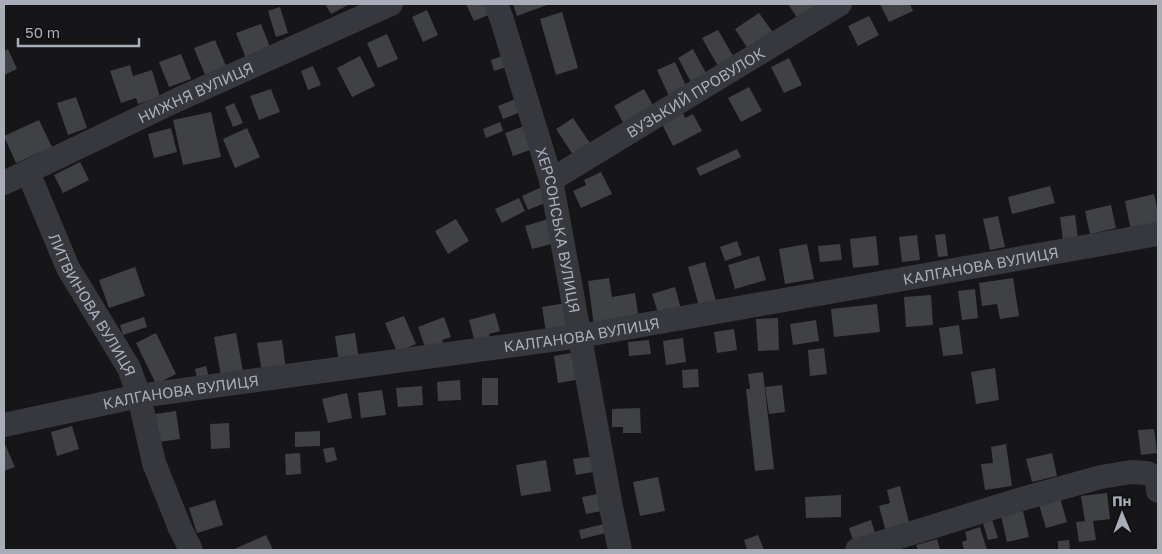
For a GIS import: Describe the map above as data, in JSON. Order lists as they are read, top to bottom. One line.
{"streets":{"street":["НИЖНЯ ВУЛИЦЯ","ВУЗЬКИЙ ПРОВУЛОК","ХЕРСОНСЬКА ВУЛИЦЯ","КАЛГАНОВА ВУЛИЦЯ","ЛИТВИНОВА ВУЛИЦЯ"]},"crossings":[["НИЖНЯ ВУЛИЦЯ","ЛИТВИНОВА ВУЛИЦЯ"],["ВУЗЬКИЙ ПРОВУЛОК","ХЕРСОНСЬКА ВУЛИЦЯ"],["ХЕРСОНСЬКА ВУЛИЦЯ","КАЛГАНОВА ВУЛИЦЯ"],["КАЛГАНОВА ВУЛИЦЯ","ЛИТВИНОВА ВУЛИЦЯ"]],"scale_bar":"50 m","north":"top"}
